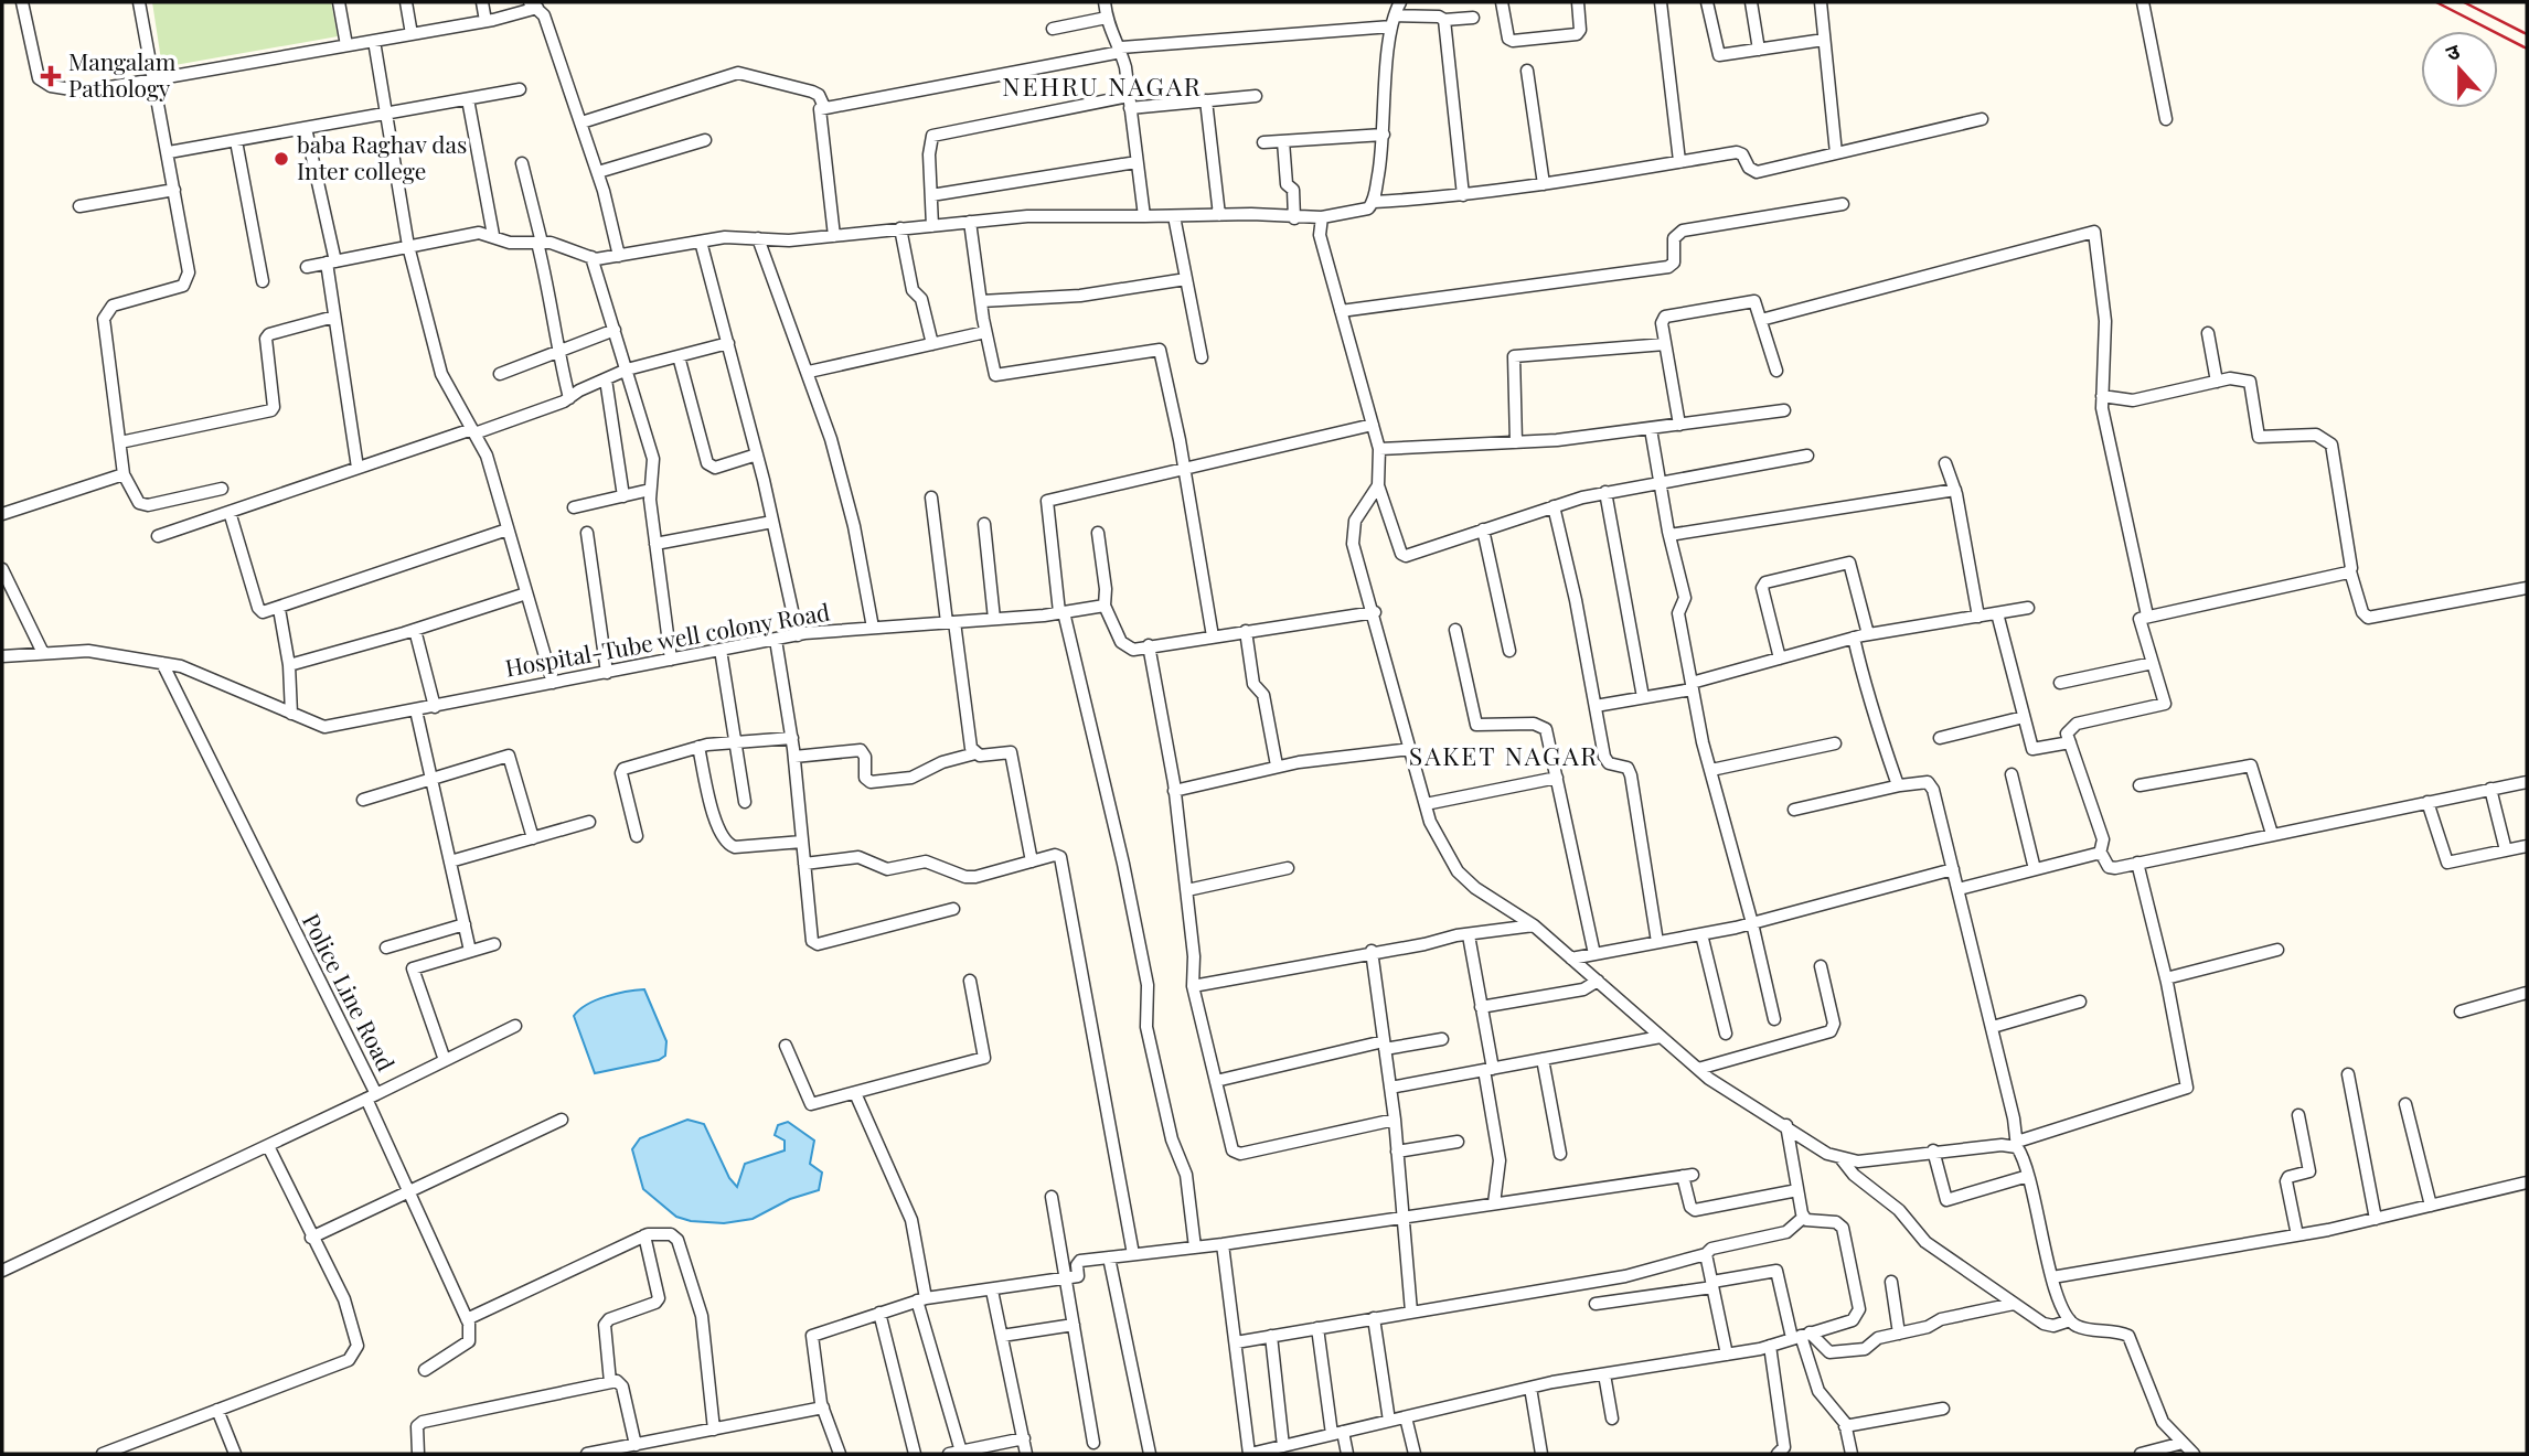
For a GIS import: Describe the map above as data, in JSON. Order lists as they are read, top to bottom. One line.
{"streets":{"street":["Hospital-Tube well colony Road","Police Line Road"]},"crossings":[["Hospital-Tube well colony Road","Police Line Road"]],"districts":["NEHRU NAGAR","SAKET NAGAR"],"places":{"health":["Mangalam Pathology"],"other":["baba Raghav das Inter college"]},"north":"top"}
